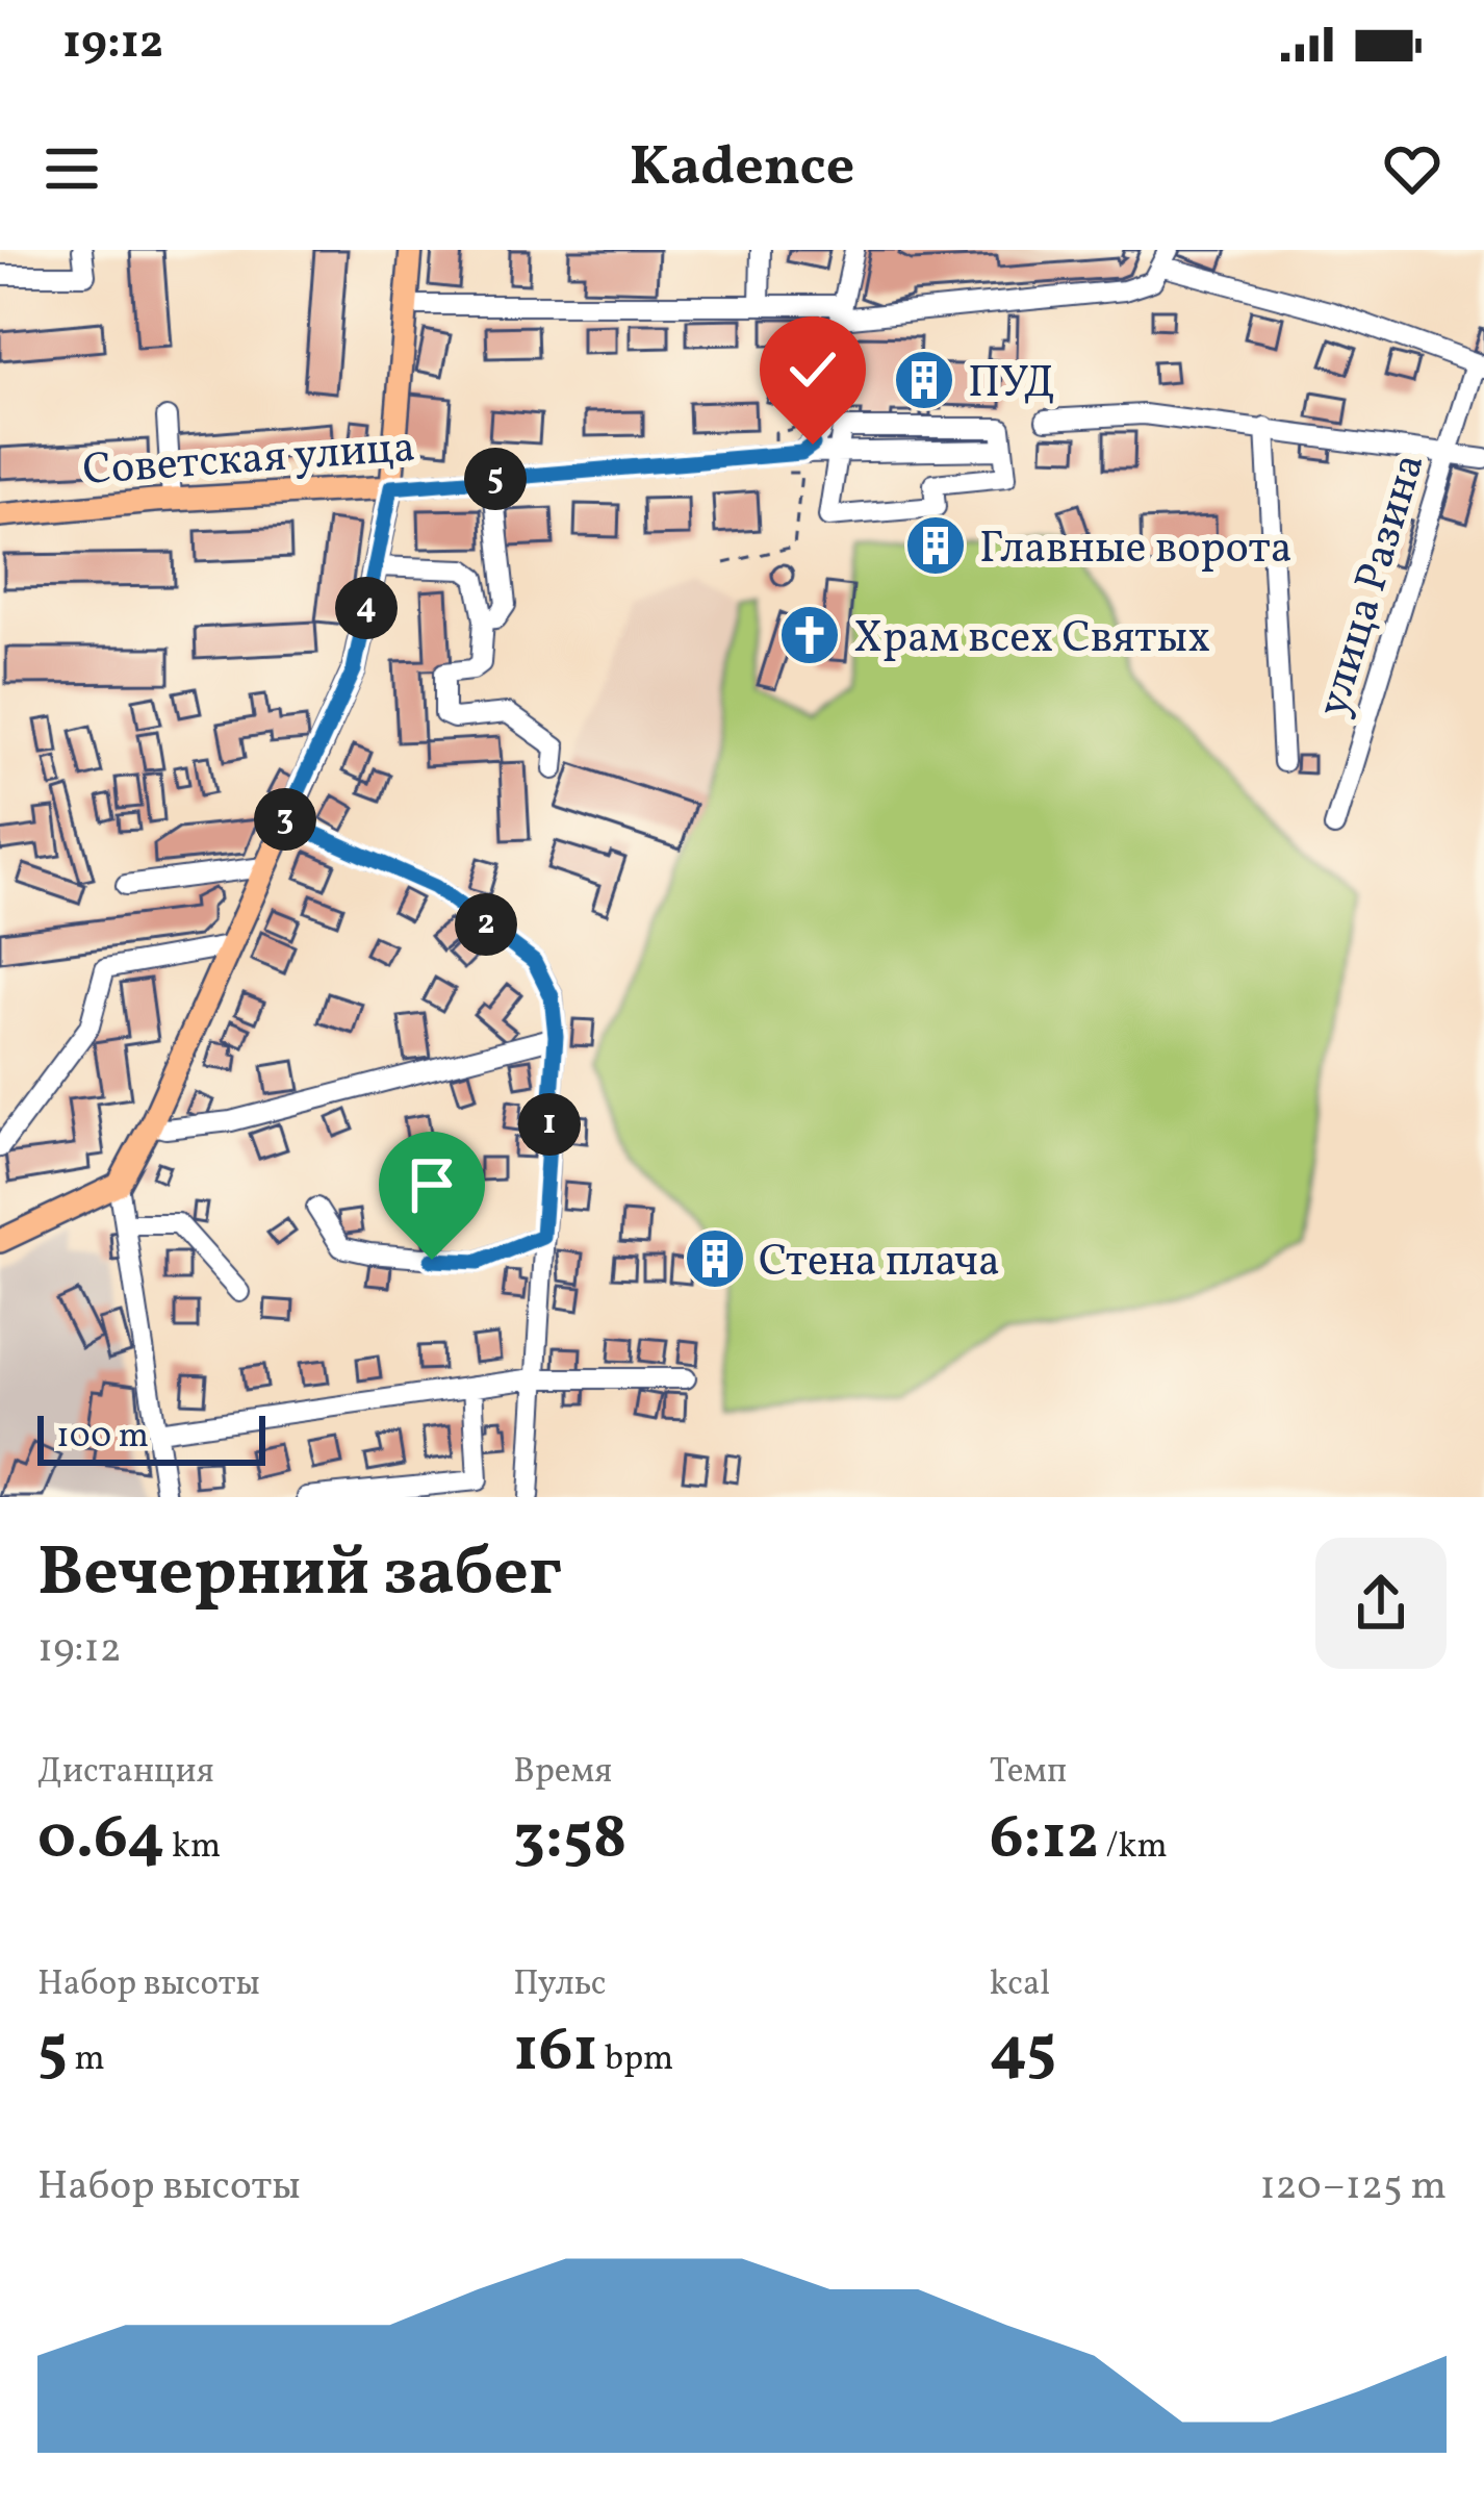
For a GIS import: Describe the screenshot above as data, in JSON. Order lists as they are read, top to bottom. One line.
{"streets":{"main road":["Советская улица"],"street":["улица Разина"]},"places":{"building":["ПУД","Главные ворота","Стена плача"],"church":["Храм всех Святых"]},"scale_bar":"100 m","page":{"status":"19:12","header":"Kadence","pins":["5","4","3","2","1"],"scale":"100 m","heading":["Вечерний забег","19:12"],"stats":[["Дистанция","0.64 km"],["Время","3:58"],["Темп","6:12 /km"],["Набор высоты","5 m"],["Пульс","161 bpm"],["kcal","45"]],"chart":["Набор высоты","120–125 m"]}}
